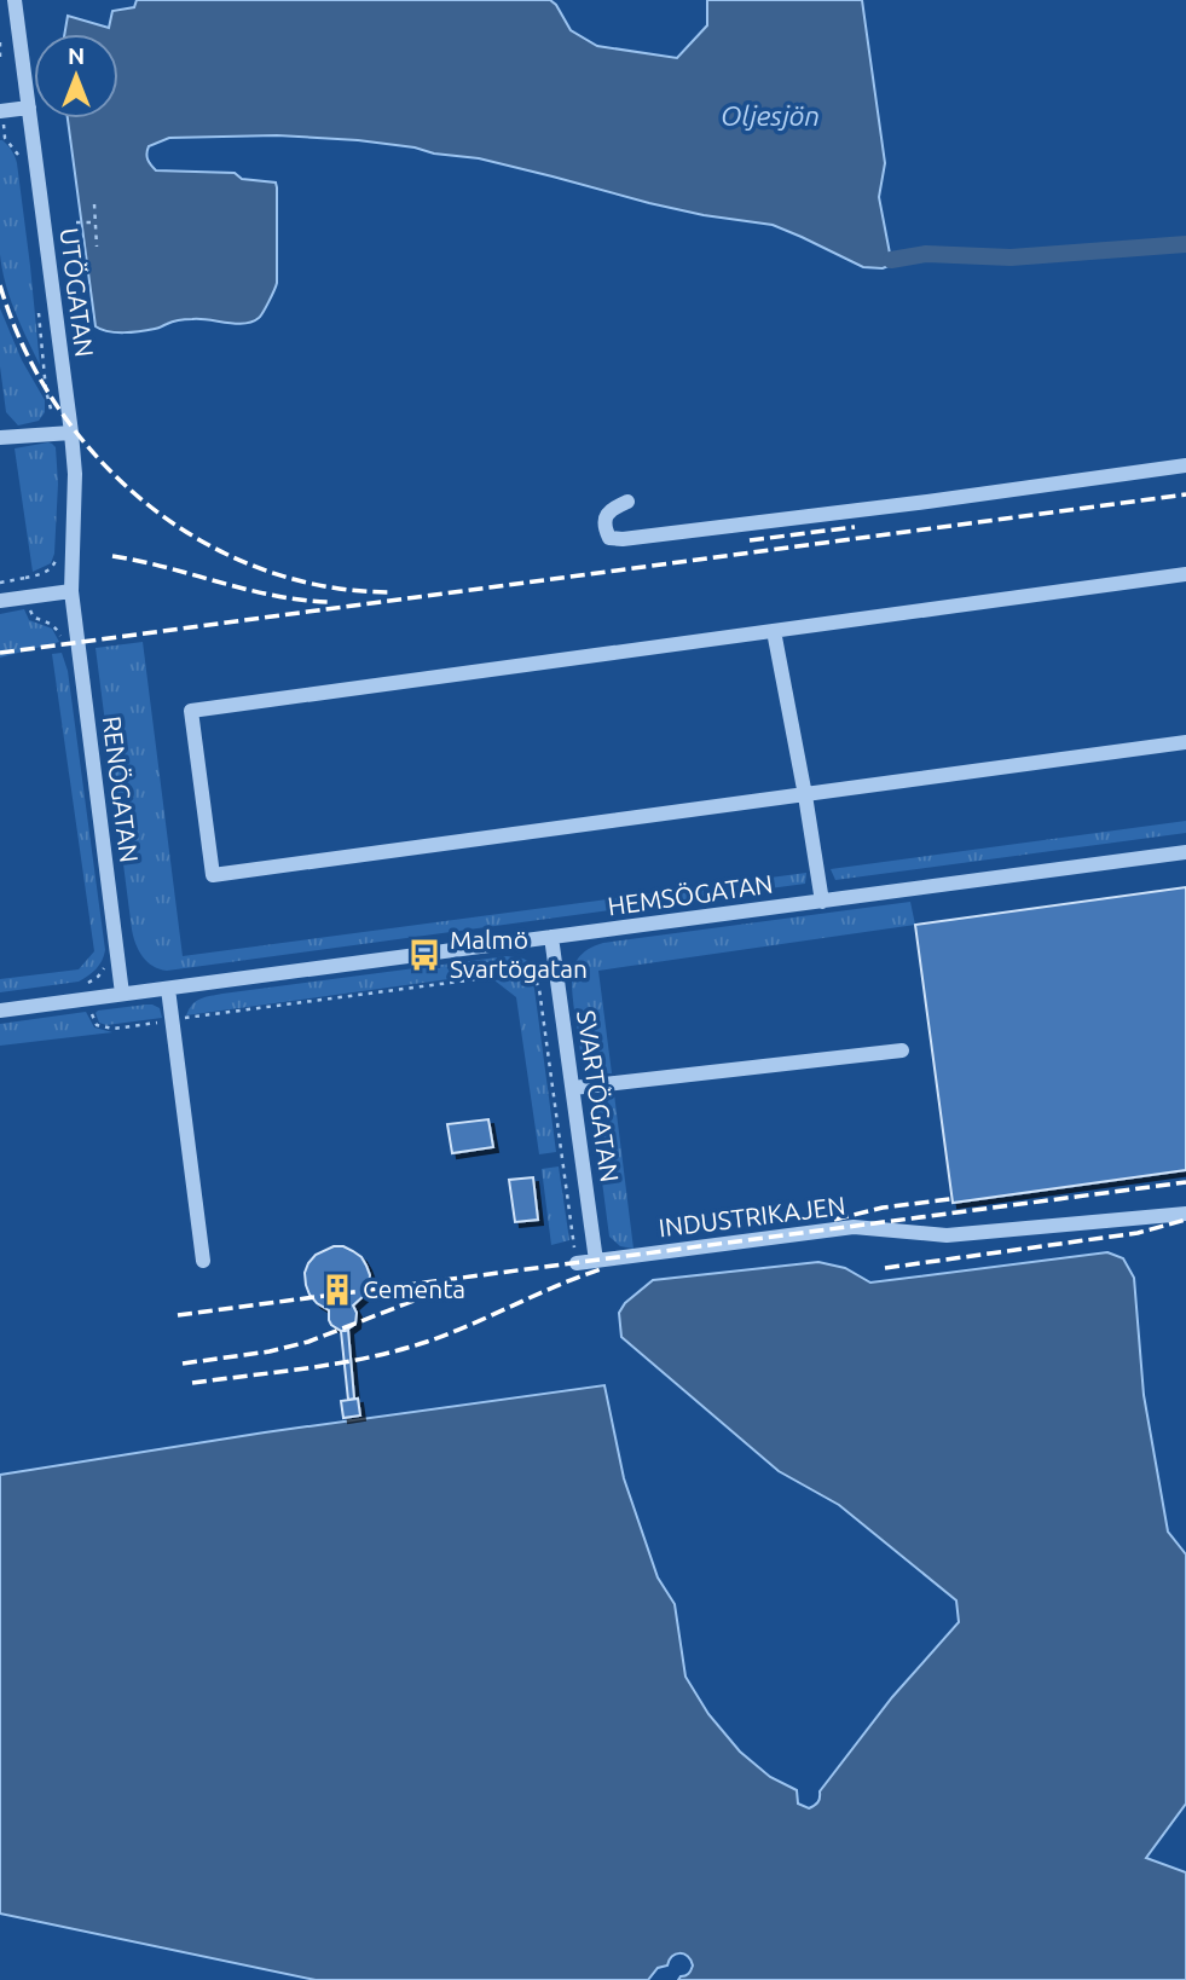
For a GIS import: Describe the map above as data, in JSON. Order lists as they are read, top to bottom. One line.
{"streets":{"street":["UTÖGATAN","RENÖGATAN","HEMSÖGATAN","SVARTÖGATAN","INDUSTRIKAJEN"]},"crossings":[["UTÖGATAN","RENÖGATAN"],["RENÖGATAN","HEMSÖGATAN"],["HEMSÖGATAN","SVARTÖGATAN"],["SVARTÖGATAN","INDUSTRIKAJEN"]],"water":["Oljesjön"],"places":{"bus stop":["Malmö Svartögatan"],"building":["Cementa"]},"north":"top"}
